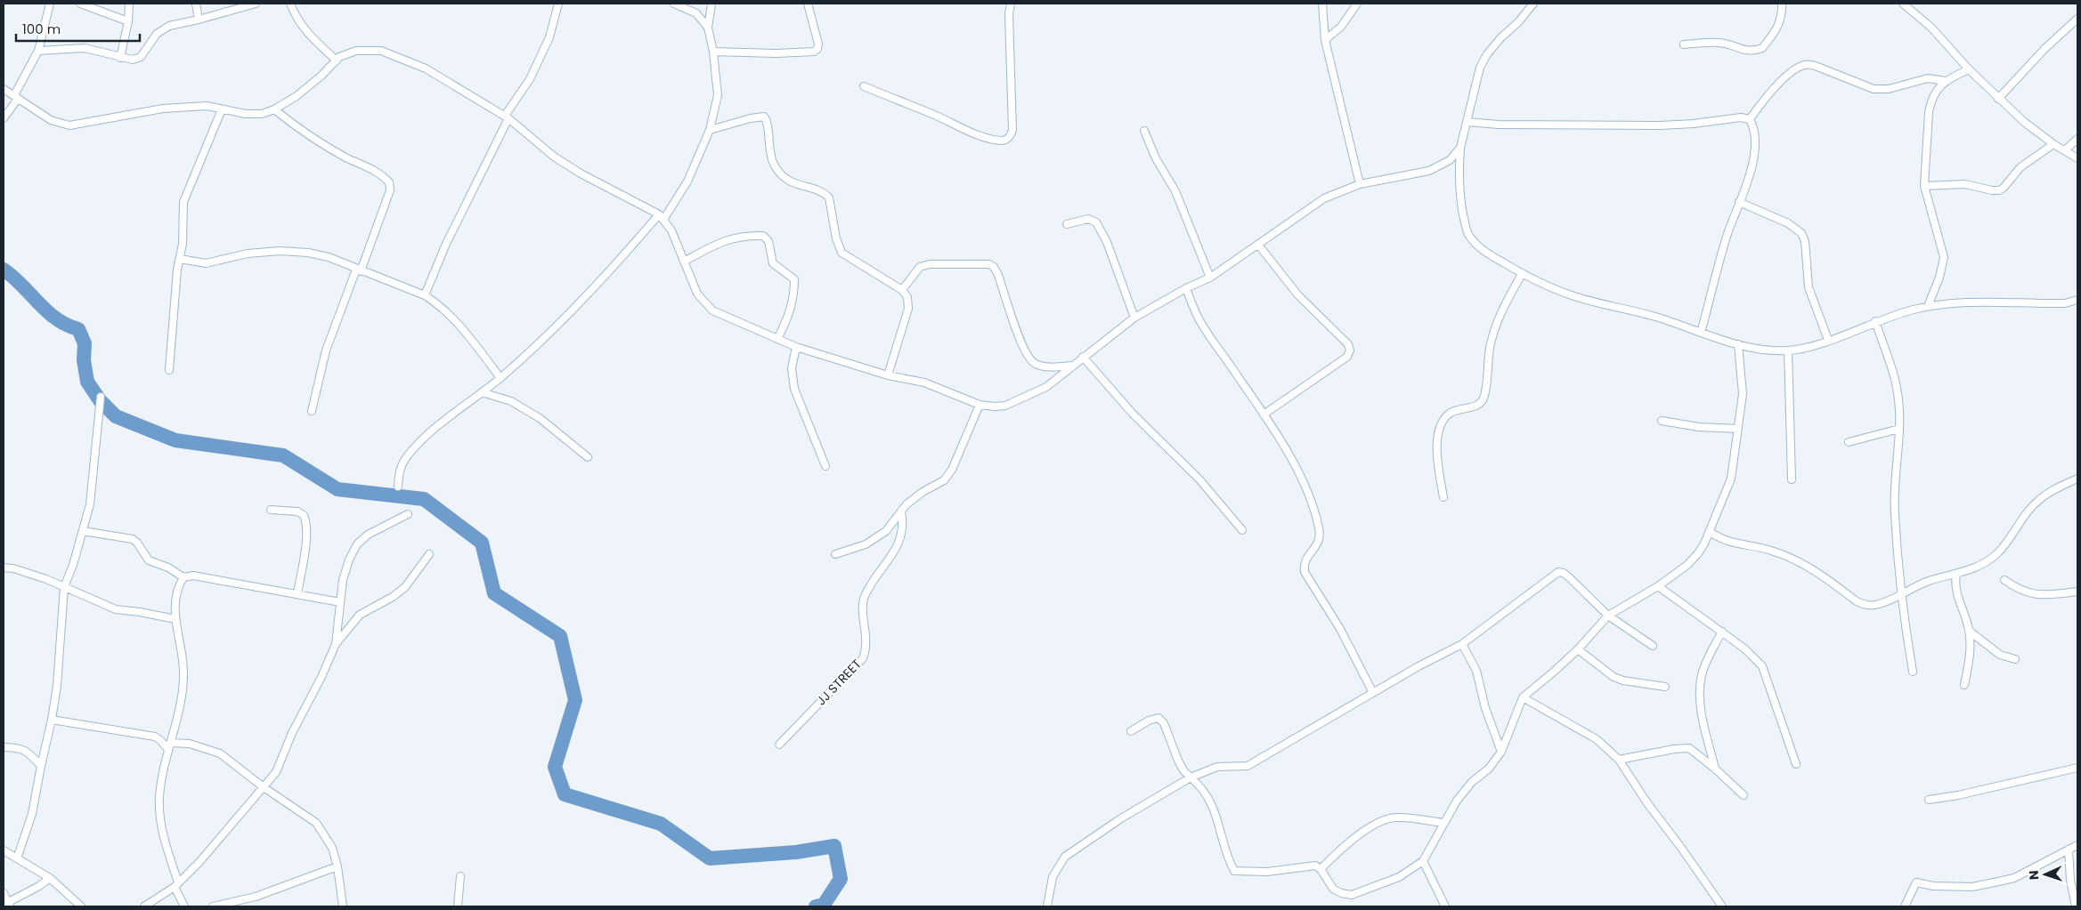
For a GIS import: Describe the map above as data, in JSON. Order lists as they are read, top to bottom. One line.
{"streets":{"street":["JJ STREET"]},"scale_bar":"100 m","north":"left"}
